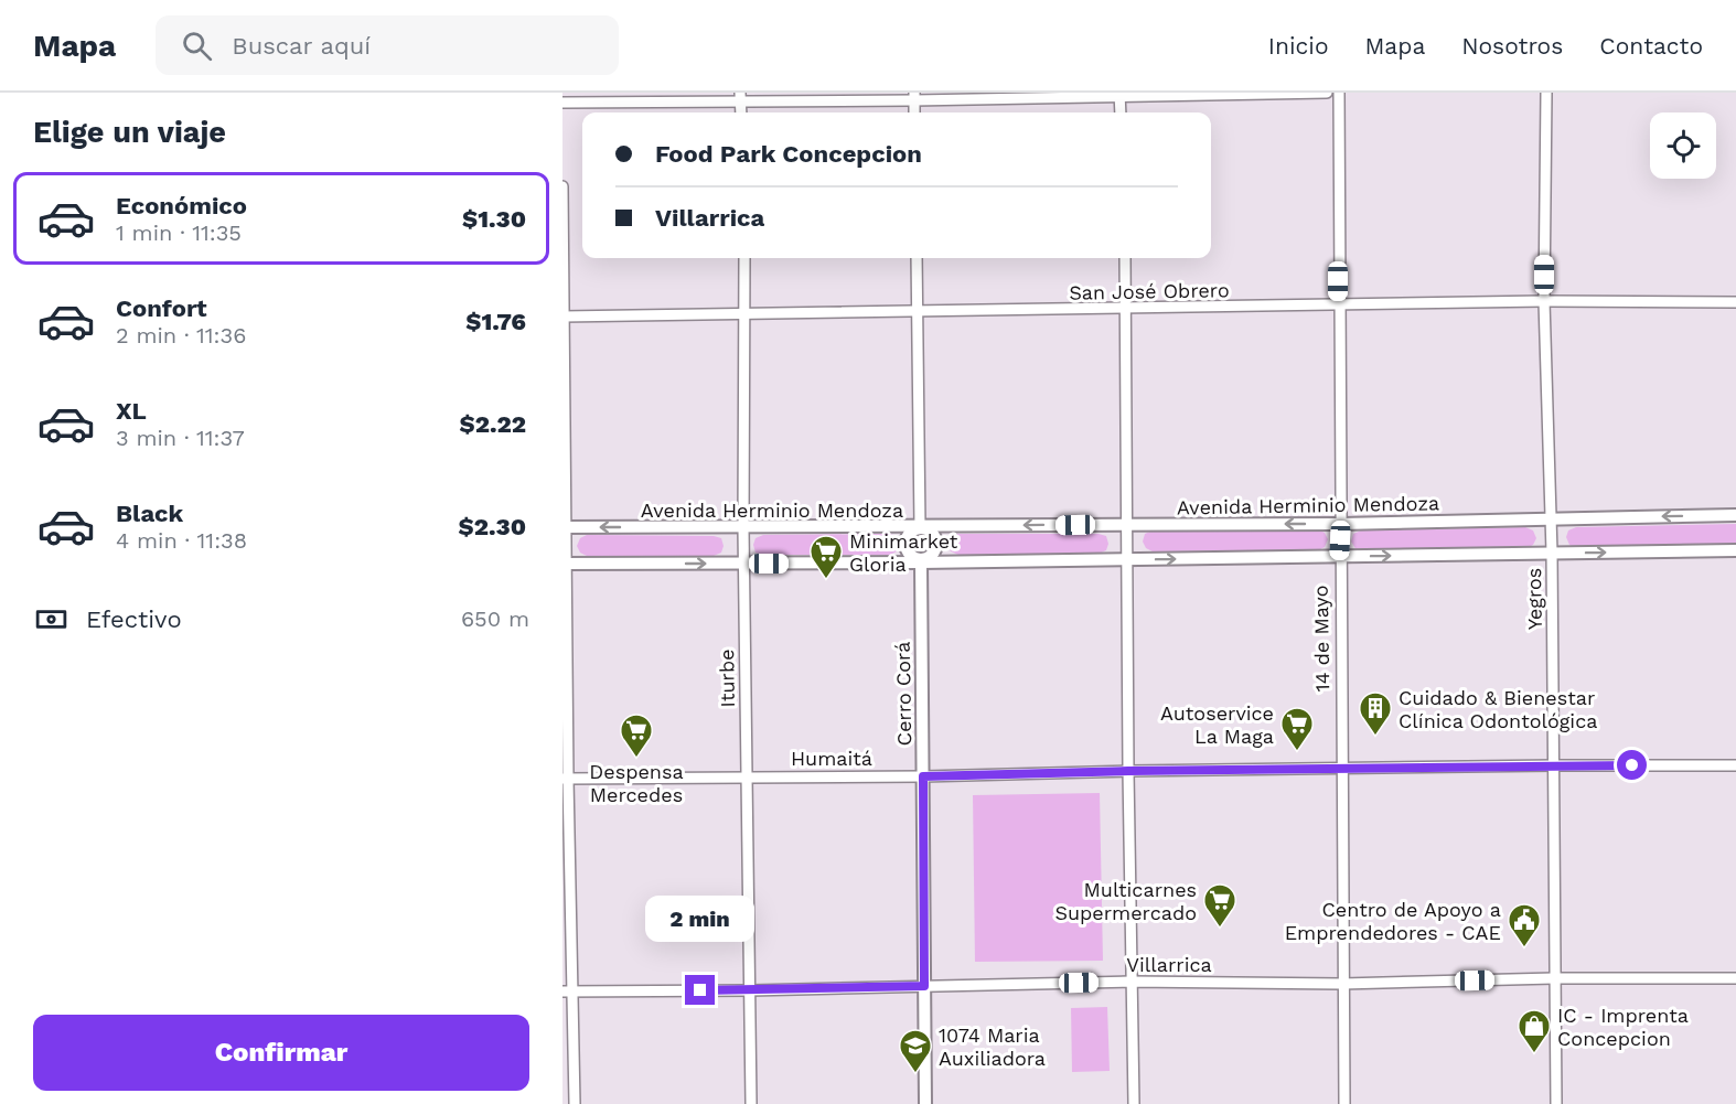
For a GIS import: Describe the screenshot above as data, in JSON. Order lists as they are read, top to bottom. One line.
{"streets":{"street":["San José Obrero","Avenida Herminio Mendoza","Yegros","14 de Mayo","Iturbe","Cerro Corá","Humaitá","Villarrica"]},"crossings":[["San José Obrero","Yegros"],["San José Obrero","14 de Mayo"],["San José Obrero","Iturbe"],["San José Obrero","Cerro Corá"],["Avenida Herminio Mendoza","Yegros"],["Avenida Herminio Mendoza","14 de Mayo"],["Avenida Herminio Mendoza","Iturbe"],["Avenida Herminio Mendoza","Cerro Corá"],["Yegros","Humaitá"],["Yegros","Villarrica"],["14 de Mayo","Humaitá"],["14 de Mayo","Villarrica"],["Iturbe","Humaitá"],["Iturbe","Villarrica"],["Cerro Corá","Humaitá"],["Cerro Corá","Villarrica"]],"places":{"supermarket":["Minimarket Gloria","Autoservice La Maga","Despensa Mercedes","Multicarnes Supermercado"],"building":["Cuidado & Bienestar Clínica Odontológica"],"public building":["Centro de Apoyo a Emprendedores - CAE"],"shop":["IC - Imprenta Concepcion"],"school or university":["1074 Maria Auxiliadora"]},"page":{"header":"Mapa","search":"Buscar aquí","nav":["Inicio","Mapa","Nosotros","Contacto"],"heading":"Elige un viaje","banner":["Food Park Concepcion","Villarrica"],"list":[{"name":"Económico","note":"1 min · 11:35","value":"$1.30"},{"name":"Confort","note":"2 min · 11:36","value":"$1.76"},{"name":"XL","note":"3 min · 11:37","value":"$2.22"},{"name":"Black","note":"4 min · 11:38","value":"$2.30"}],"pay":["Efectivo","650 m"],"bubble":"2 min","buttons":"Confirmar"}}
